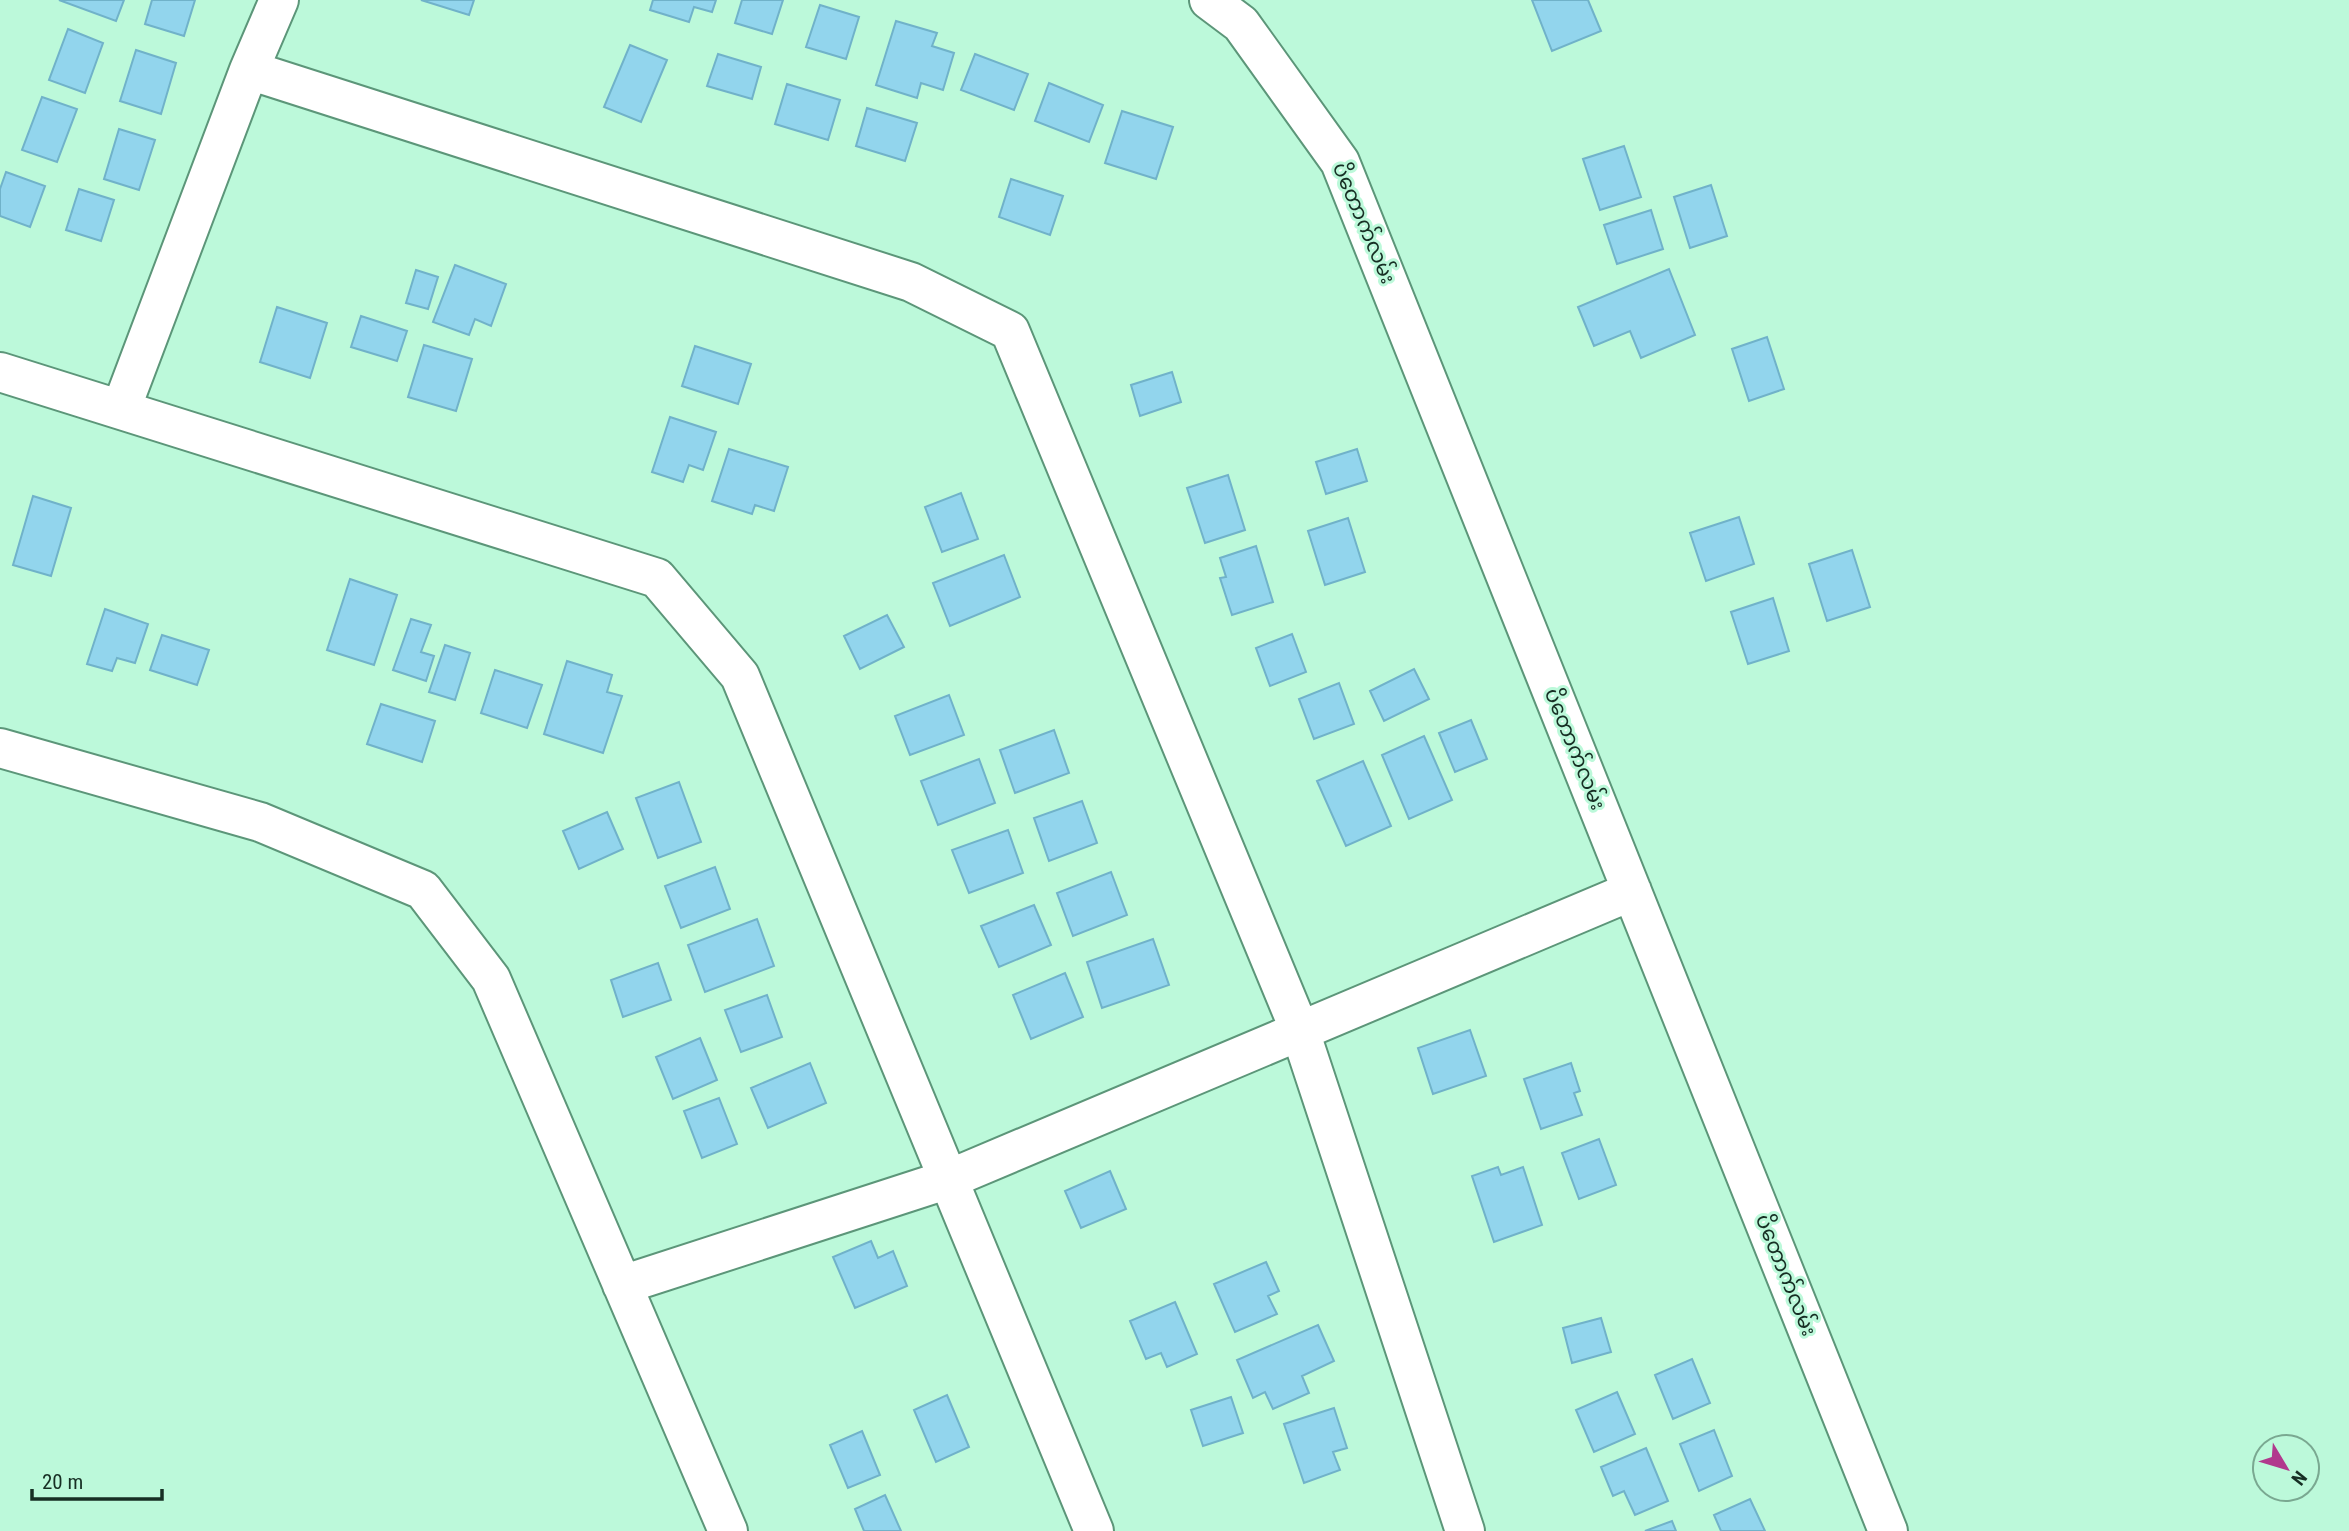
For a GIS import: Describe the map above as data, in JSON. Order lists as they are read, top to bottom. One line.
{"streets":{"street":["ပိတောက်လမ်း"]},"scale_bar":"20 m","north":"bottom right"}
